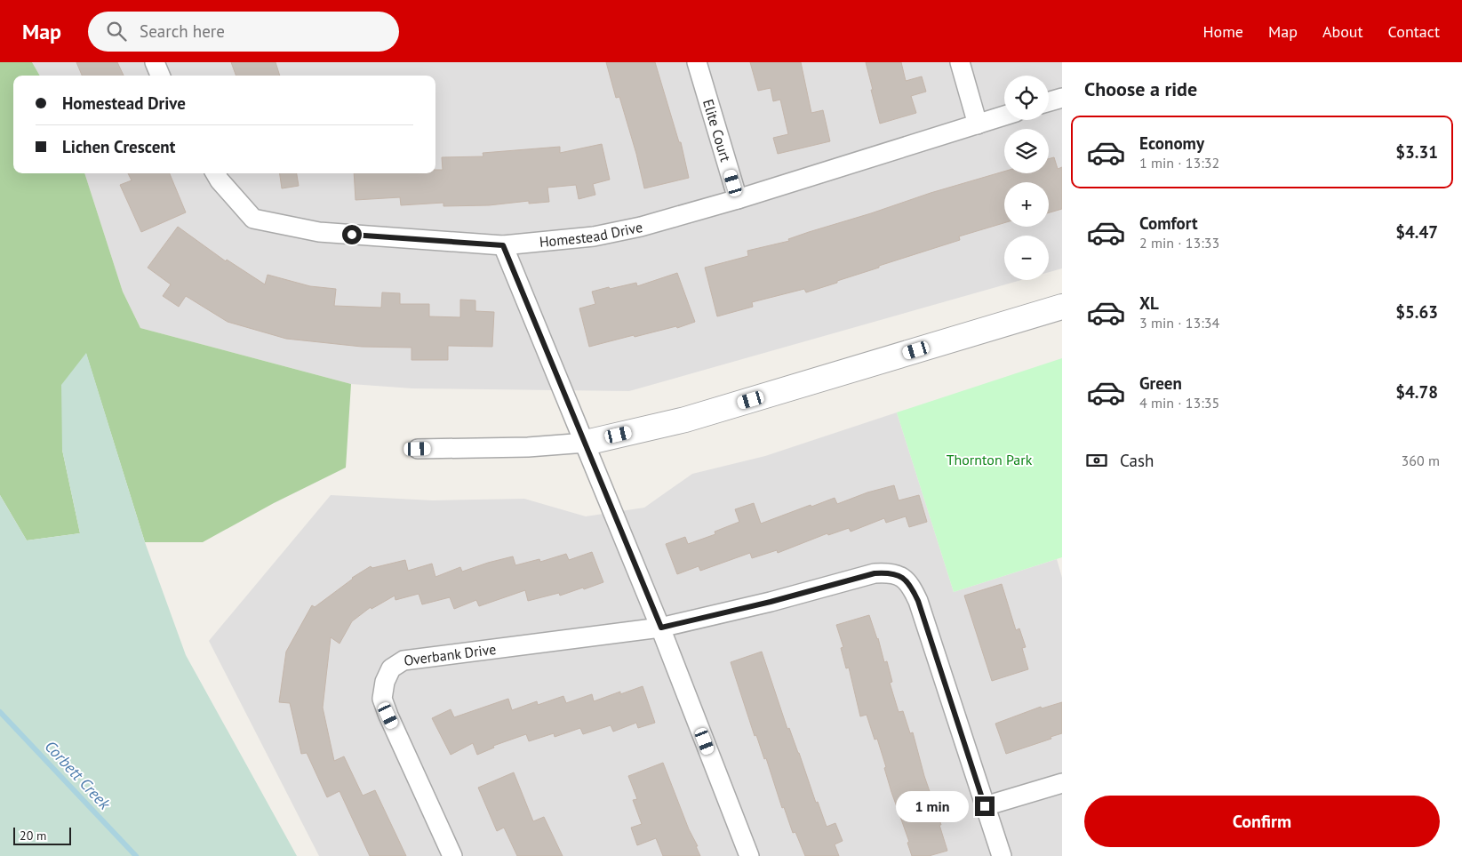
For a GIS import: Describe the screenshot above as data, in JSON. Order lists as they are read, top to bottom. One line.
{"streets":{"street":["Elite Court","Homestead Drive","Overbank Drive"]},"crossings":[["Elite Court","Homestead Drive"]],"water":["Corbett Creek"],"parks":["Thornton Park"],"scale_bar":"20 m","page":{"header":"Map","search":"Search here","nav":["Home","Map","About","Contact"],"heading":"Choose a ride","map_buttons":["+","−"],"banner":["Homestead Drive","Lichen Crescent"],"list":[{"name":"Economy","note":"1 min · 13:32","value":"$3.31"},{"name":"Comfort","note":"2 min · 13:33","value":"$4.47"},{"name":"XL","note":"3 min · 13:34","value":"$5.63"},{"name":"Green","note":"4 min · 13:35","value":"$4.78"}],"pay":["Cash","360 m"],"buttons":"Confirm","bubble":"1 min","scale":"20 m"}}
